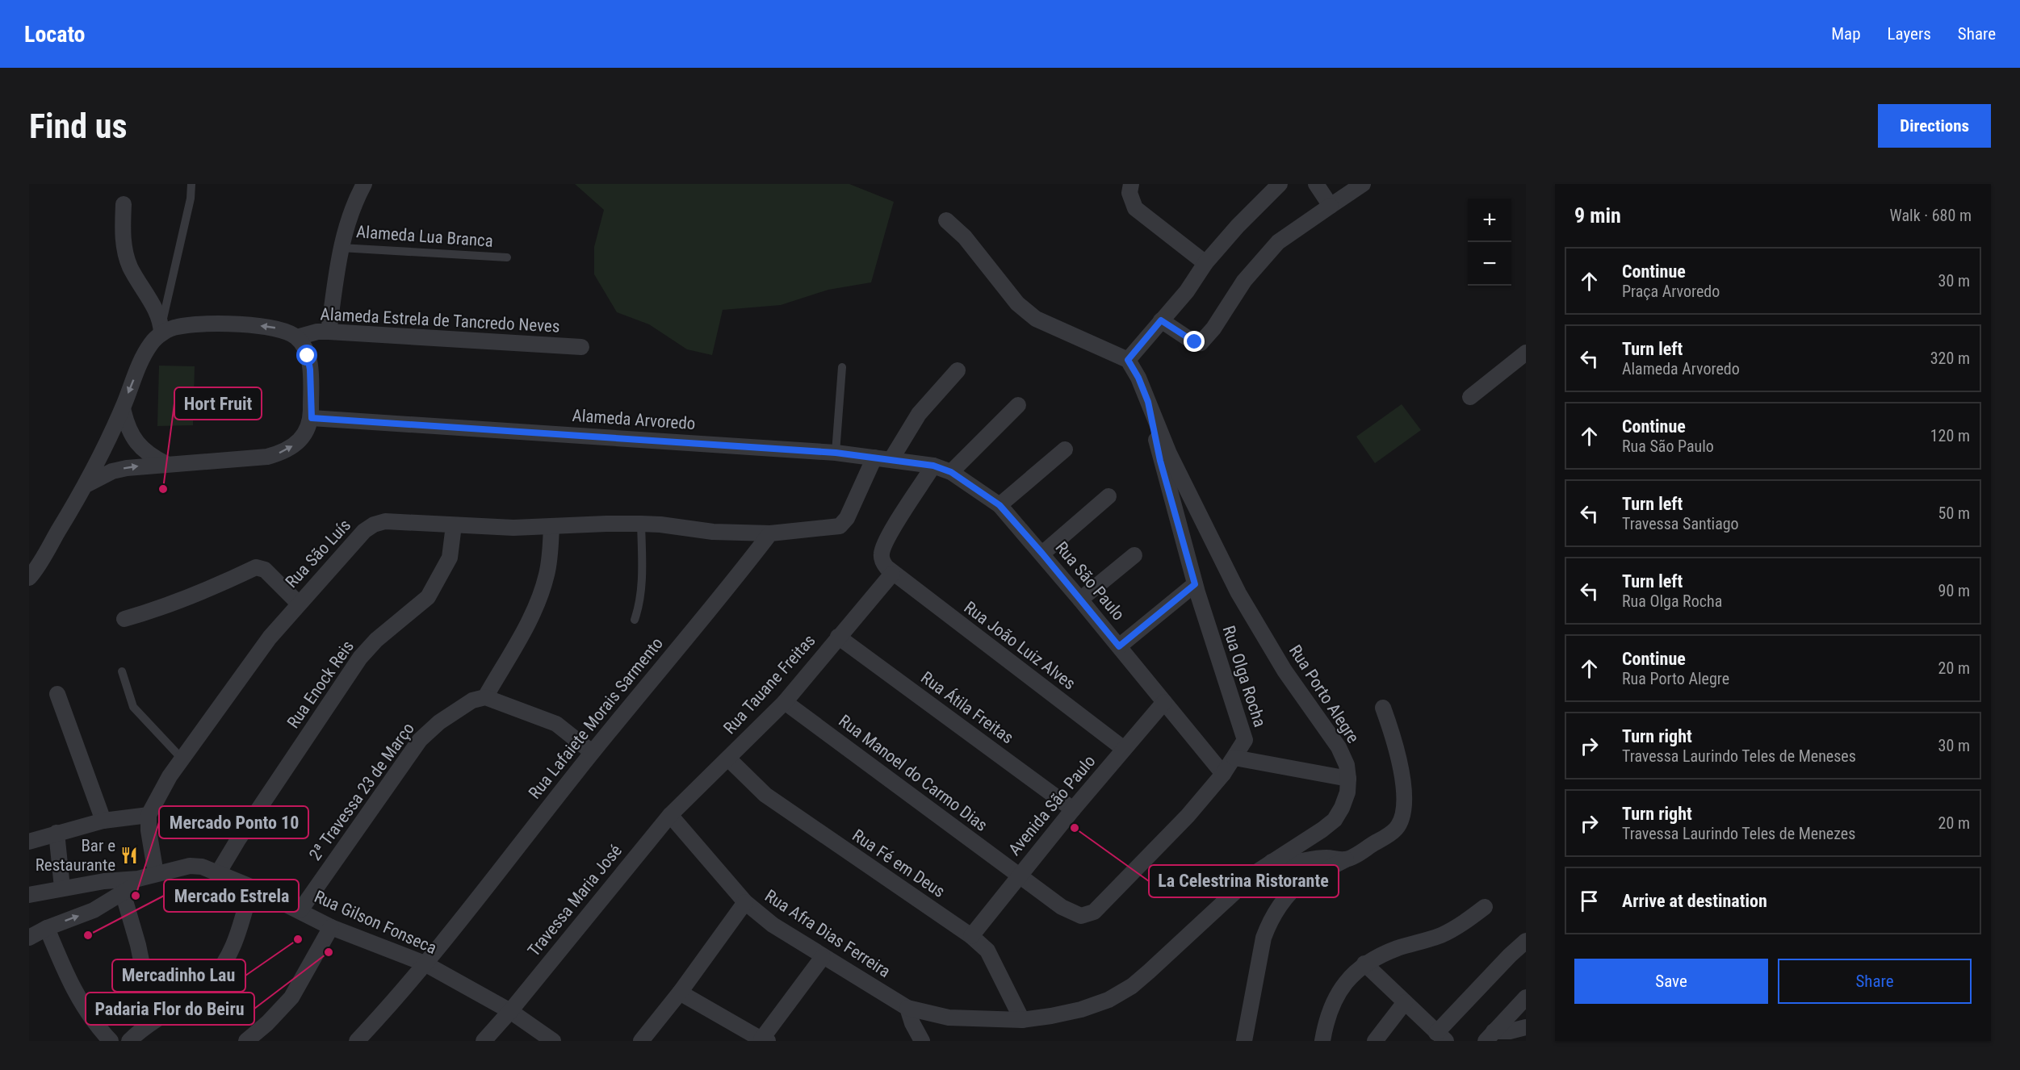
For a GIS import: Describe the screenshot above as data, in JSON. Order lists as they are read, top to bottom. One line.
{"streets":{"street":["Alameda Estrela de Tancredo Neves","Alameda Arvoredo","Rua São Luís","Rua São Paulo","Rua João Luiz Alves","Rua Olga Rocha","Rua Enock Reis","Rua Tauane Freitas","Rua Porto Alegre","Rua Átila Freitas","Rua Lafaiete Morais Sarmento","Rua Manoel do Carmo Dias","2ª Travessa 23 de Março","Avenida São Paulo","Rua Fé em Deus","Travessa Maria José","Rua Gilson Fonseca","Rua Afra Dias Ferreira"],"lane":["Alameda Lua Branca"]},"crossings":[["Alameda Arvoredo","Rua São Paulo"],["Rua São Luís","Rua Enock Reis"],["Rua São Luís","Rua Lafaiete Morais Sarmento"],["Rua São Paulo","Rua Olga Rocha"],["Rua São Paulo","Avenida São Paulo"],["Rua João Luiz Alves","Rua Tauane Freitas"],["Rua João Luiz Alves","Avenida São Paulo"],["Rua Olga Rocha","Rua Porto Alegre"],["Rua Olga Rocha","Rua Manoel do Carmo Dias"],["Rua Olga Rocha","Avenida São Paulo"],["Rua Enock Reis","Rua Gilson Fonseca"],["Rua Tauane Freitas","Rua Átila Freitas"],["Rua Tauane Freitas","Rua Manoel do Carmo Dias"],["Rua Tauane Freitas","Rua Fé em Deus"],["Rua Tauane Freitas","Travessa Maria José"],["Rua Tauane Freitas","Rua Afra Dias Ferreira"],["Rua Porto Alegre","Rua Fé em Deus"],["Rua Porto Alegre","Rua Afra Dias Ferreira"],["Rua Átila Freitas","Avenida São Paulo"],["Rua Lafaiete Morais Sarmento","Rua Gilson Fonseca"],["Rua Manoel do Carmo Dias","Avenida São Paulo"],["2ª Travessa 23 de Março","Rua Gilson Fonseca"],["Avenida São Paulo","Rua Fé em Deus"],["Travessa Maria José","Rua Gilson Fonseca"],["Travessa Maria José","Rua Afra Dias Ferreira"]],"places":{"other":["Hort Fruit","La Celestrina Ristorante","Mercado Ponto 10","Mercado Estrela","Mercadinho Lau","Padaria Flor do Beiru"],"restaurant":["Bar e Restaurante"]},"page":{"header":"Locato","nav":["Map","Layers","Share"],"buttons":["Directions",["Save","Share"]],"title":"Find us","heading":["9 min","Walk · 680 m"],"map_buttons":["+","−"],"list":[["Continue","Praça Arvoredo","30 m"],["Turn left","Alameda Arvoredo","320 m"],["Continue","Rua São Paulo","120 m"],["Turn left","Travessa Santiago","50 m"],["Turn left","Rua Olga Rocha","90 m"],["Continue","Rua Porto Alegre","20 m"],["Turn right","Travessa Laurindo Teles de Meneses","30 m"],["Turn right","Travessa Laurindo Teles de Menezes","20 m"],"Arrive at destination"]}}
